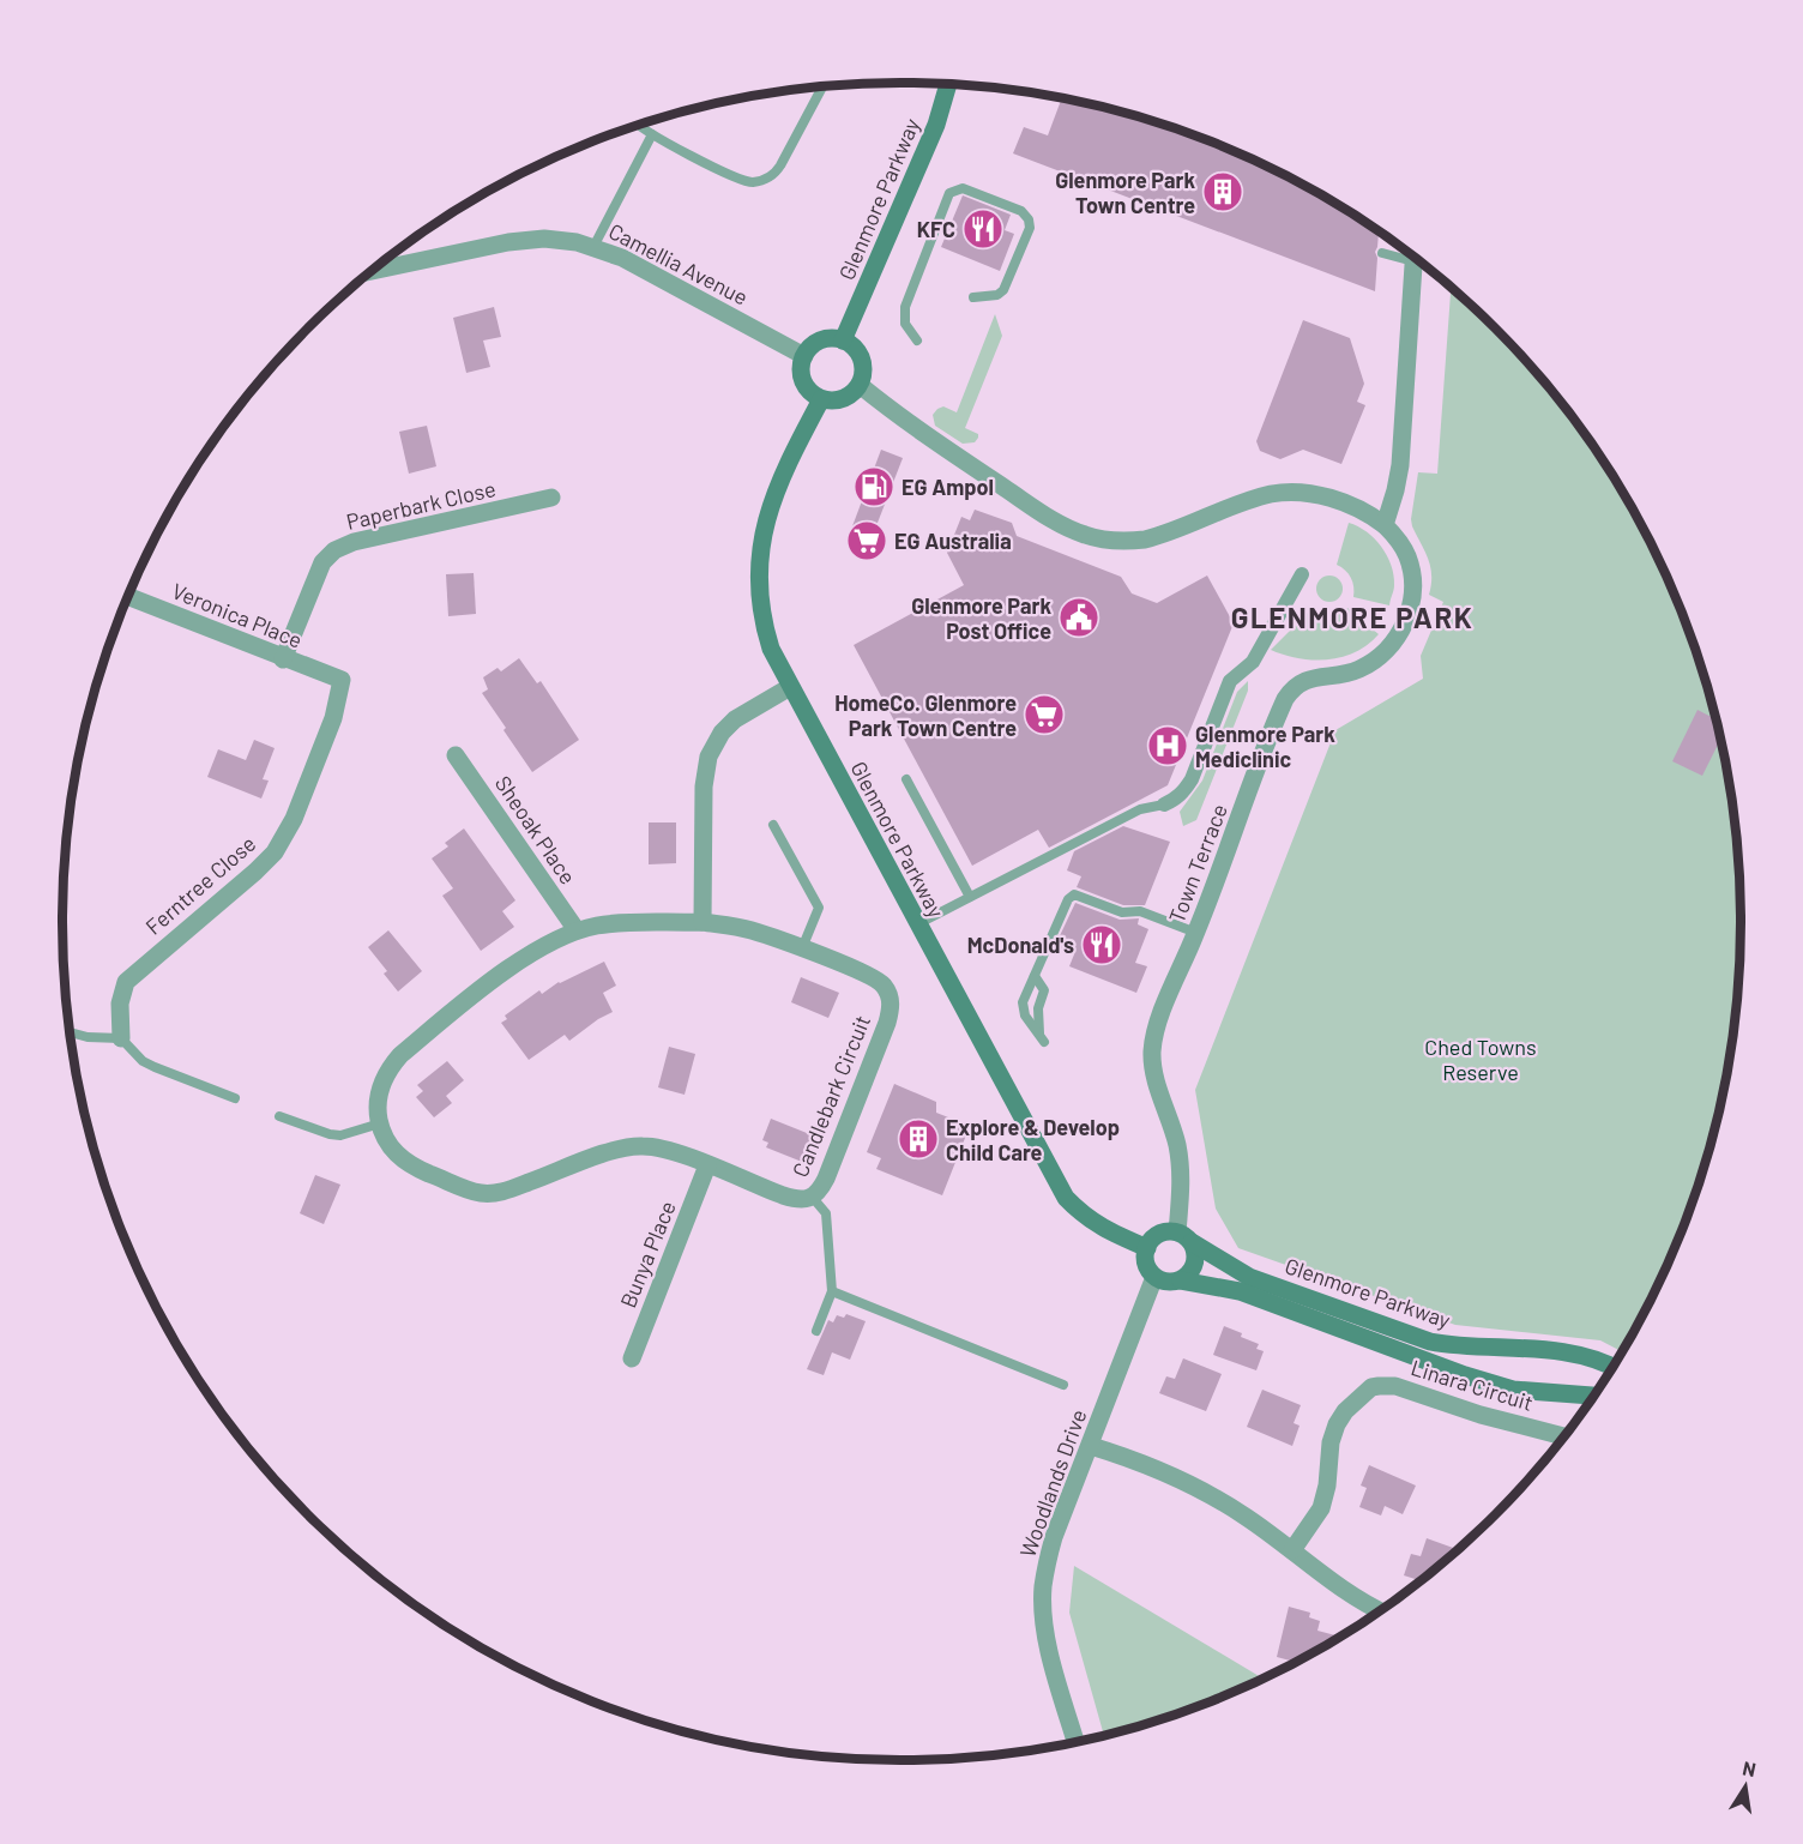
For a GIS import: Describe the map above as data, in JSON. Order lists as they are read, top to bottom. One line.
{"streets":{"main road":["Glenmore Parkway"],"street":["Camellia Avenue","Paperbark Close","Veronica Place","Sheoak Place","Town Terrace","Ferntree Close","Candlebark Circuit","Bunya Place","Linara Circuit","Woodlands Drive"]},"crossings":[["Glenmore Parkway","Camellia Avenue"],["Glenmore Parkway","Town Terrace"],["Glenmore Parkway","Woodlands Drive"],["Paperbark Close","Veronica Place"],["Veronica Place","Ferntree Close"],["Sheoak Place","Candlebark Circuit"],["Town Terrace","Woodlands Drive"],["Candlebark Circuit","Bunya Place"]],"districts":["GLENMORE PARK"],"parks":["Ched Towns Reserve"],"places":{"building":["Glenmore Park Town Centre","Explore & Develop Child Care"],"restaurant":["KFC","McDonald's"],"fuel station":["EG Ampol"],"supermarket":["EG Australia","HomeCo. Glenmore Park Town Centre"],"public building":["Glenmore Park Post Office"],"hospital":["Glenmore Park Mediclinic"]},"north":"top"}
